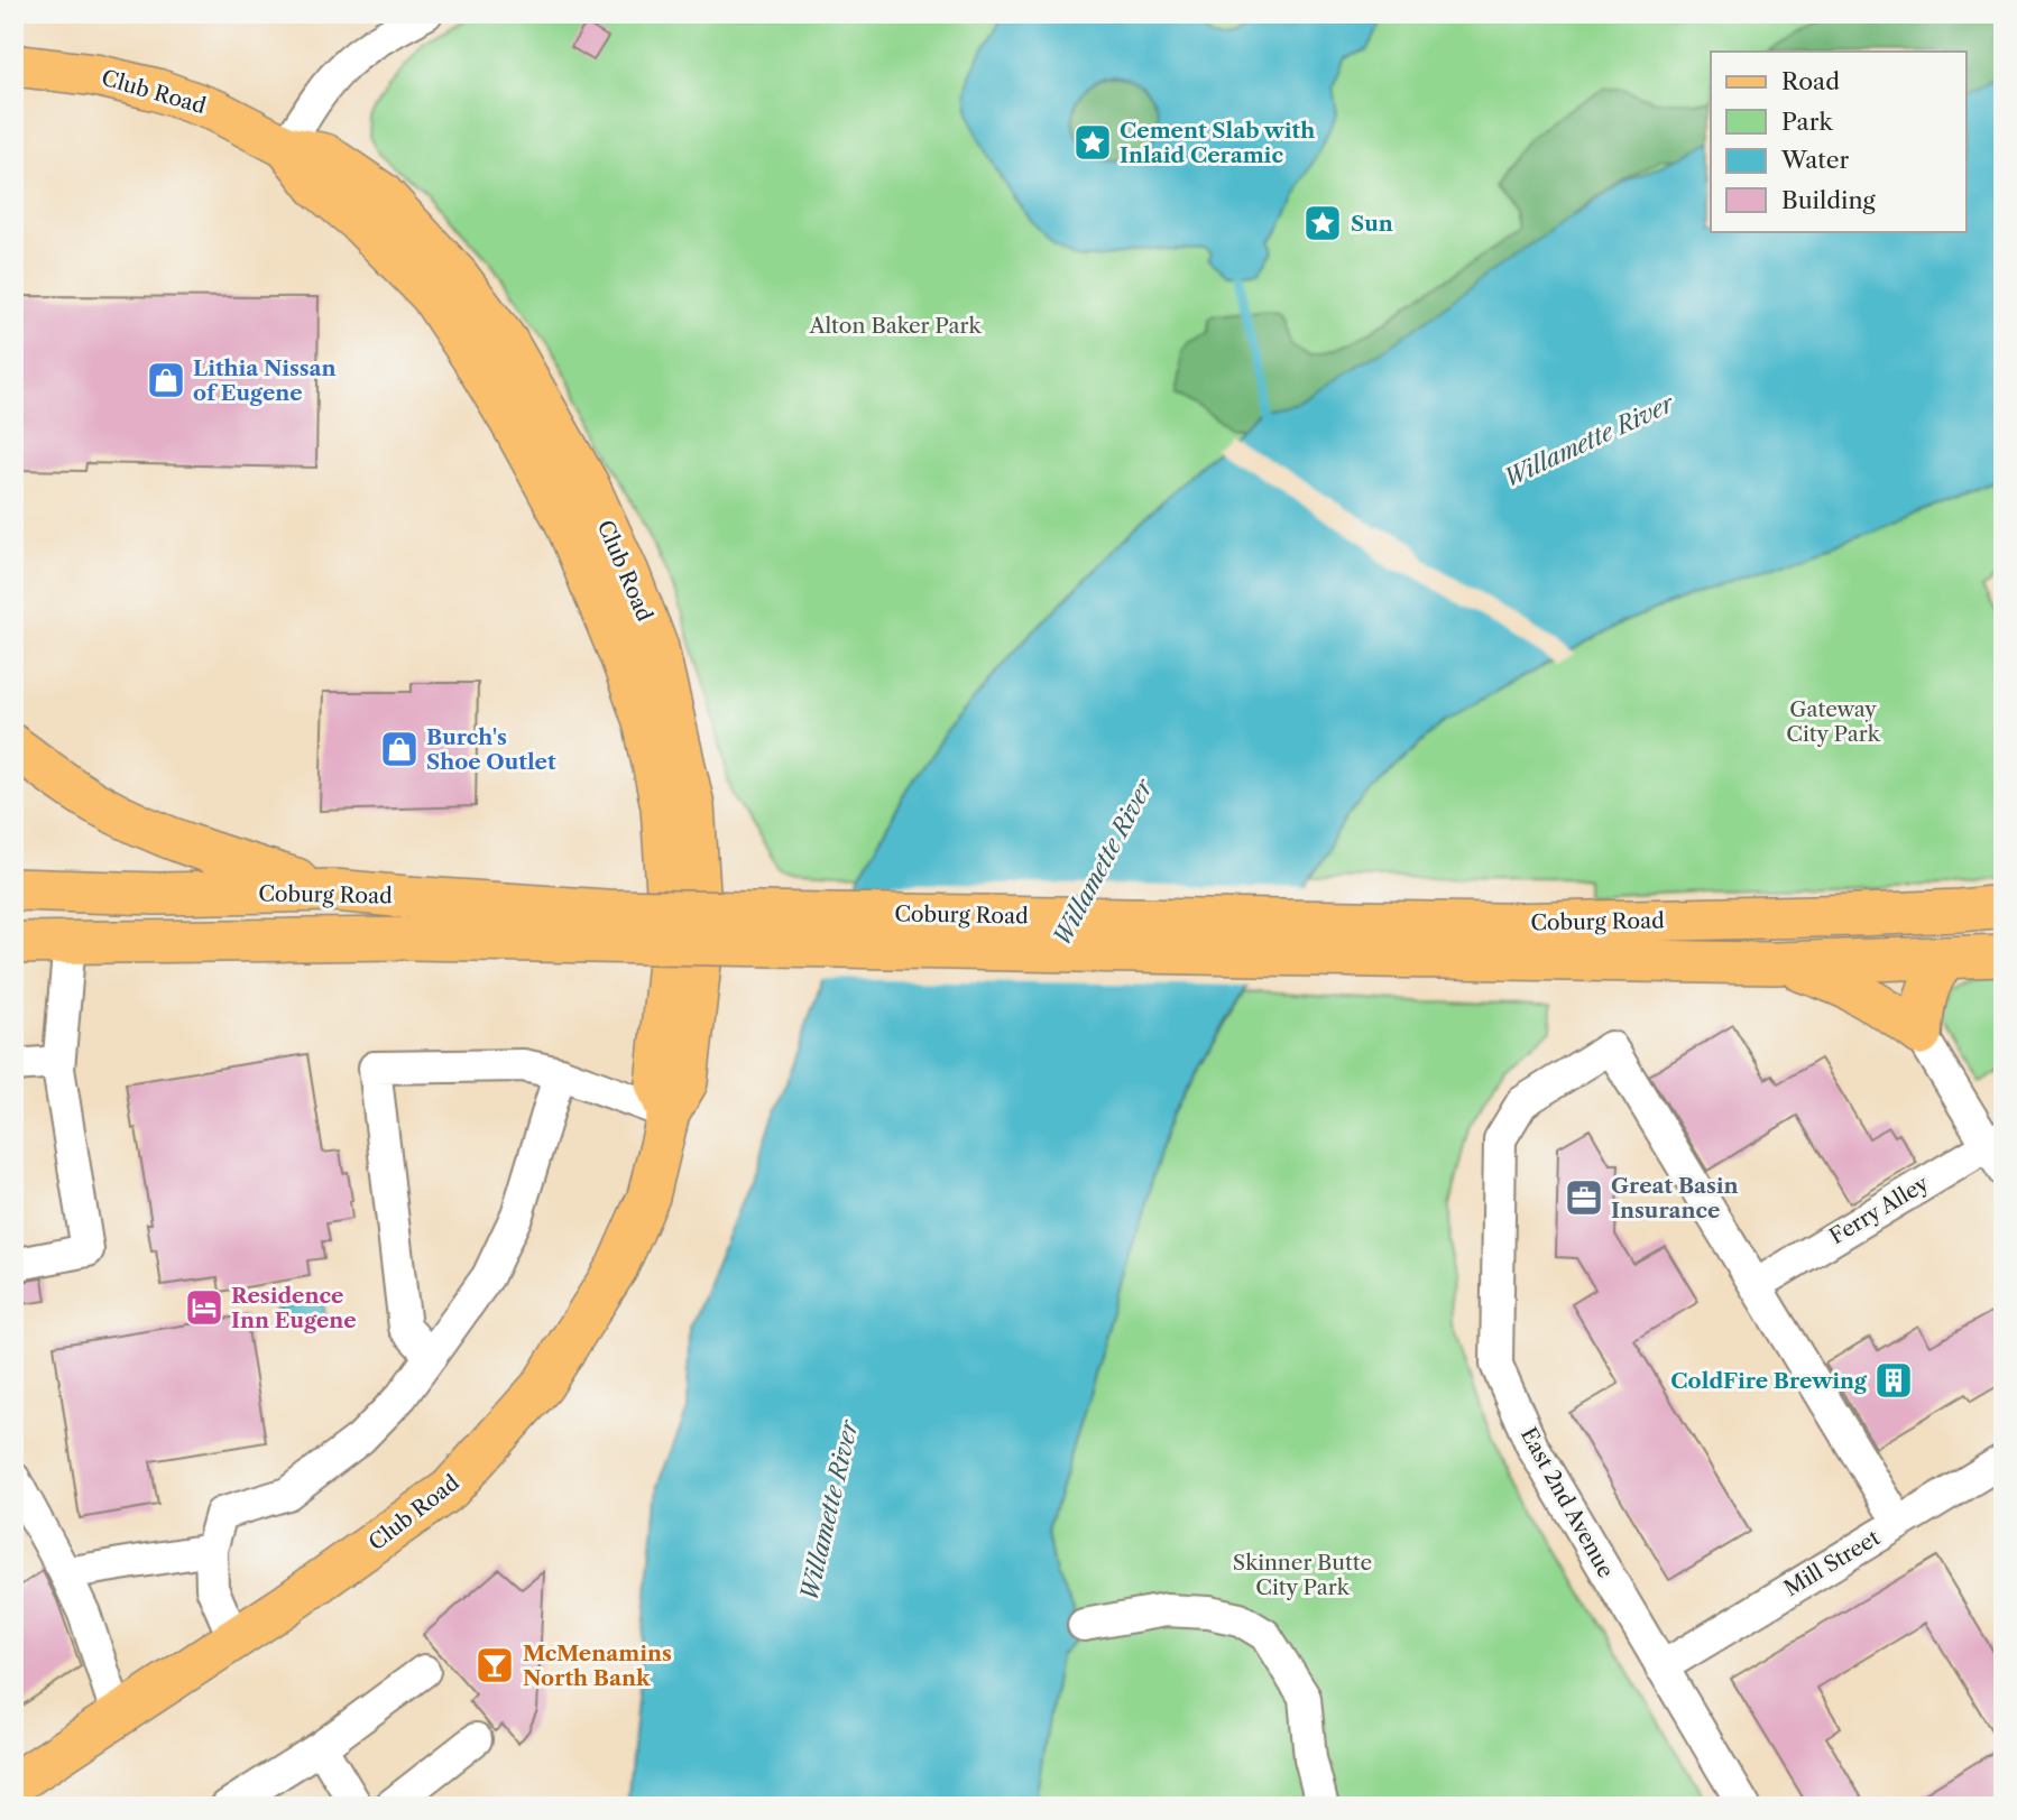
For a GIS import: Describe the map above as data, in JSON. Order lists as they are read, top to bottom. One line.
{"streets":{"main road":["Club Road","Coburg Road"],"street":["Ferry Alley","East 2nd Avenue","Mill Street"]},"crossings":[["Ferry Alley","East 2nd Avenue"],["East 2nd Avenue","Mill Street"]],"water":["Willamette River"],"parks":["Alton Baker Park","Gateway City Park","Skinner Butte City Park"],"places":{"place":["Cement Slab with Inlaid Ceramic","Sun"],"shop":["Lithia Nissan of Eugene","Burch's Shoe Outlet"],"office":["Great Basin Insurance"],"hotel":["Residence Inn Eugene"],"building":["ColdFire Brewing"],"bar":["McMenamins North Bank"]},"legend":["Road","Park","Water","Building"]}
